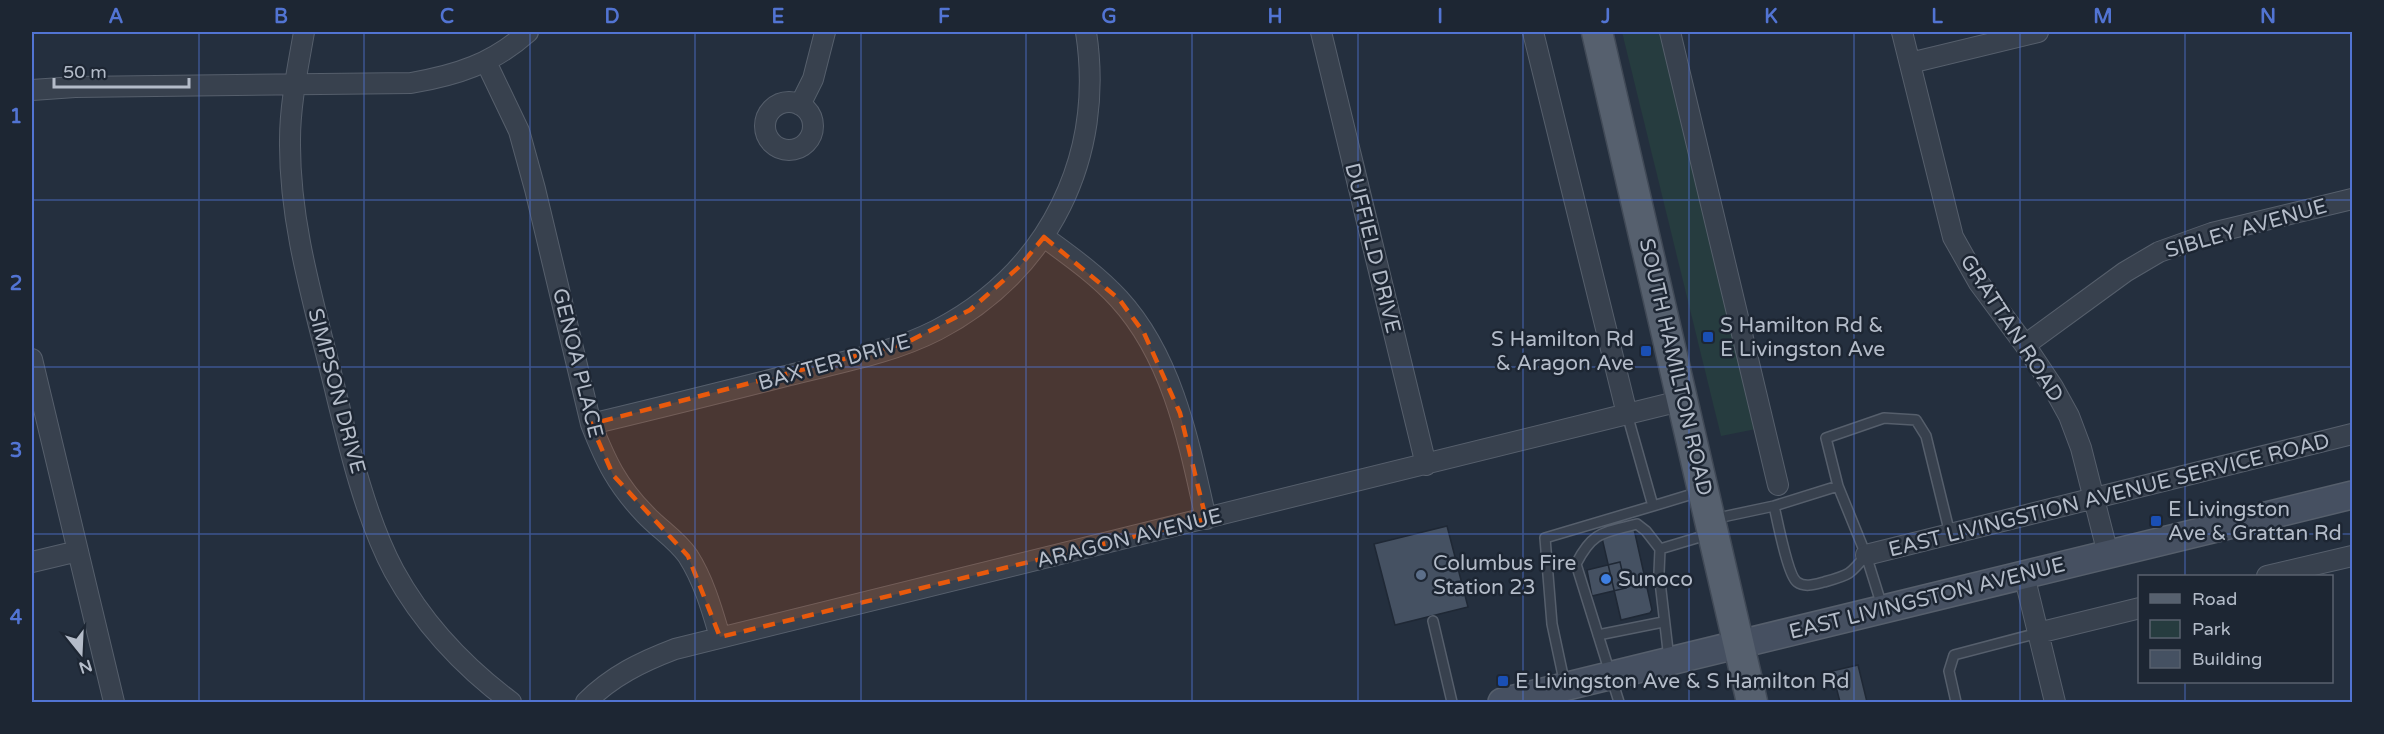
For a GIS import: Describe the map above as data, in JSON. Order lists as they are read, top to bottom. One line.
{"streets":{"main road":["SOUTH HAMILTON ROAD","EAST LIVINGSTON AVENUE"],"street":["SIBLEY AVENUE","DUFFIELD DRIVE","GRATTAN ROAD","BAXTER DRIVE","GENOA PLACE","SIMPSON DRIVE","EAST LIVINGSTION AVENUE SERVICE ROAD","ARAGON AVENUE"]},"crossings":[["SIBLEY AVENUE","GRATTAN ROAD"],["DUFFIELD DRIVE","ARAGON AVENUE"],["GRATTAN ROAD","EAST LIVINGSTION AVENUE SERVICE ROAD"],["GRATTAN ROAD","EAST LIVINGSTON AVENUE"],["BAXTER DRIVE","GENOA PLACE"],["GENOA PLACE","ARAGON AVENUE"],["SOUTH HAMILTON ROAD","ARAGON AVENUE"],["SOUTH HAMILTON ROAD","EAST LIVINGSTON AVENUE"]],"places":{"transit":["S Hamilton Rd & E Livingston Ave","S Hamilton Rd & Aragon Ave","E Livingston Ave & Grattan Rd","E Livingston Ave & S Hamilton Rd"],"other":["Columbus Fire Station 23","Sunoco"]},"legend":["Road","Park","Building"],"scale_bar":"50 m","north":"bottom","grid":{"columns":["A","B","C","D","E","F","G","H","I","J","K","L","M","N"],"rows":["1","2","3","4"]}}
